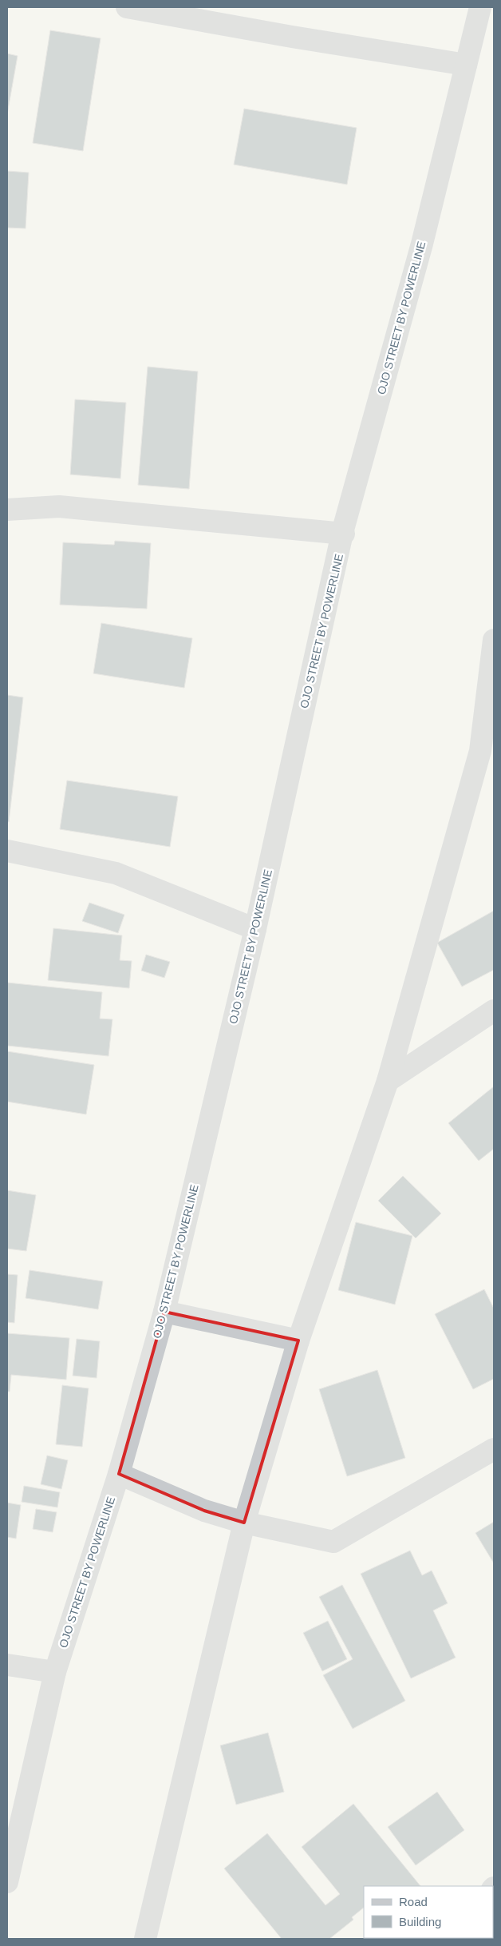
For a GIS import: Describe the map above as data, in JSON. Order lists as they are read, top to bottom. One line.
{"streets":{"street":["OJO STREET BY POWERLINE"]},"legend":["Road","Building"]}
